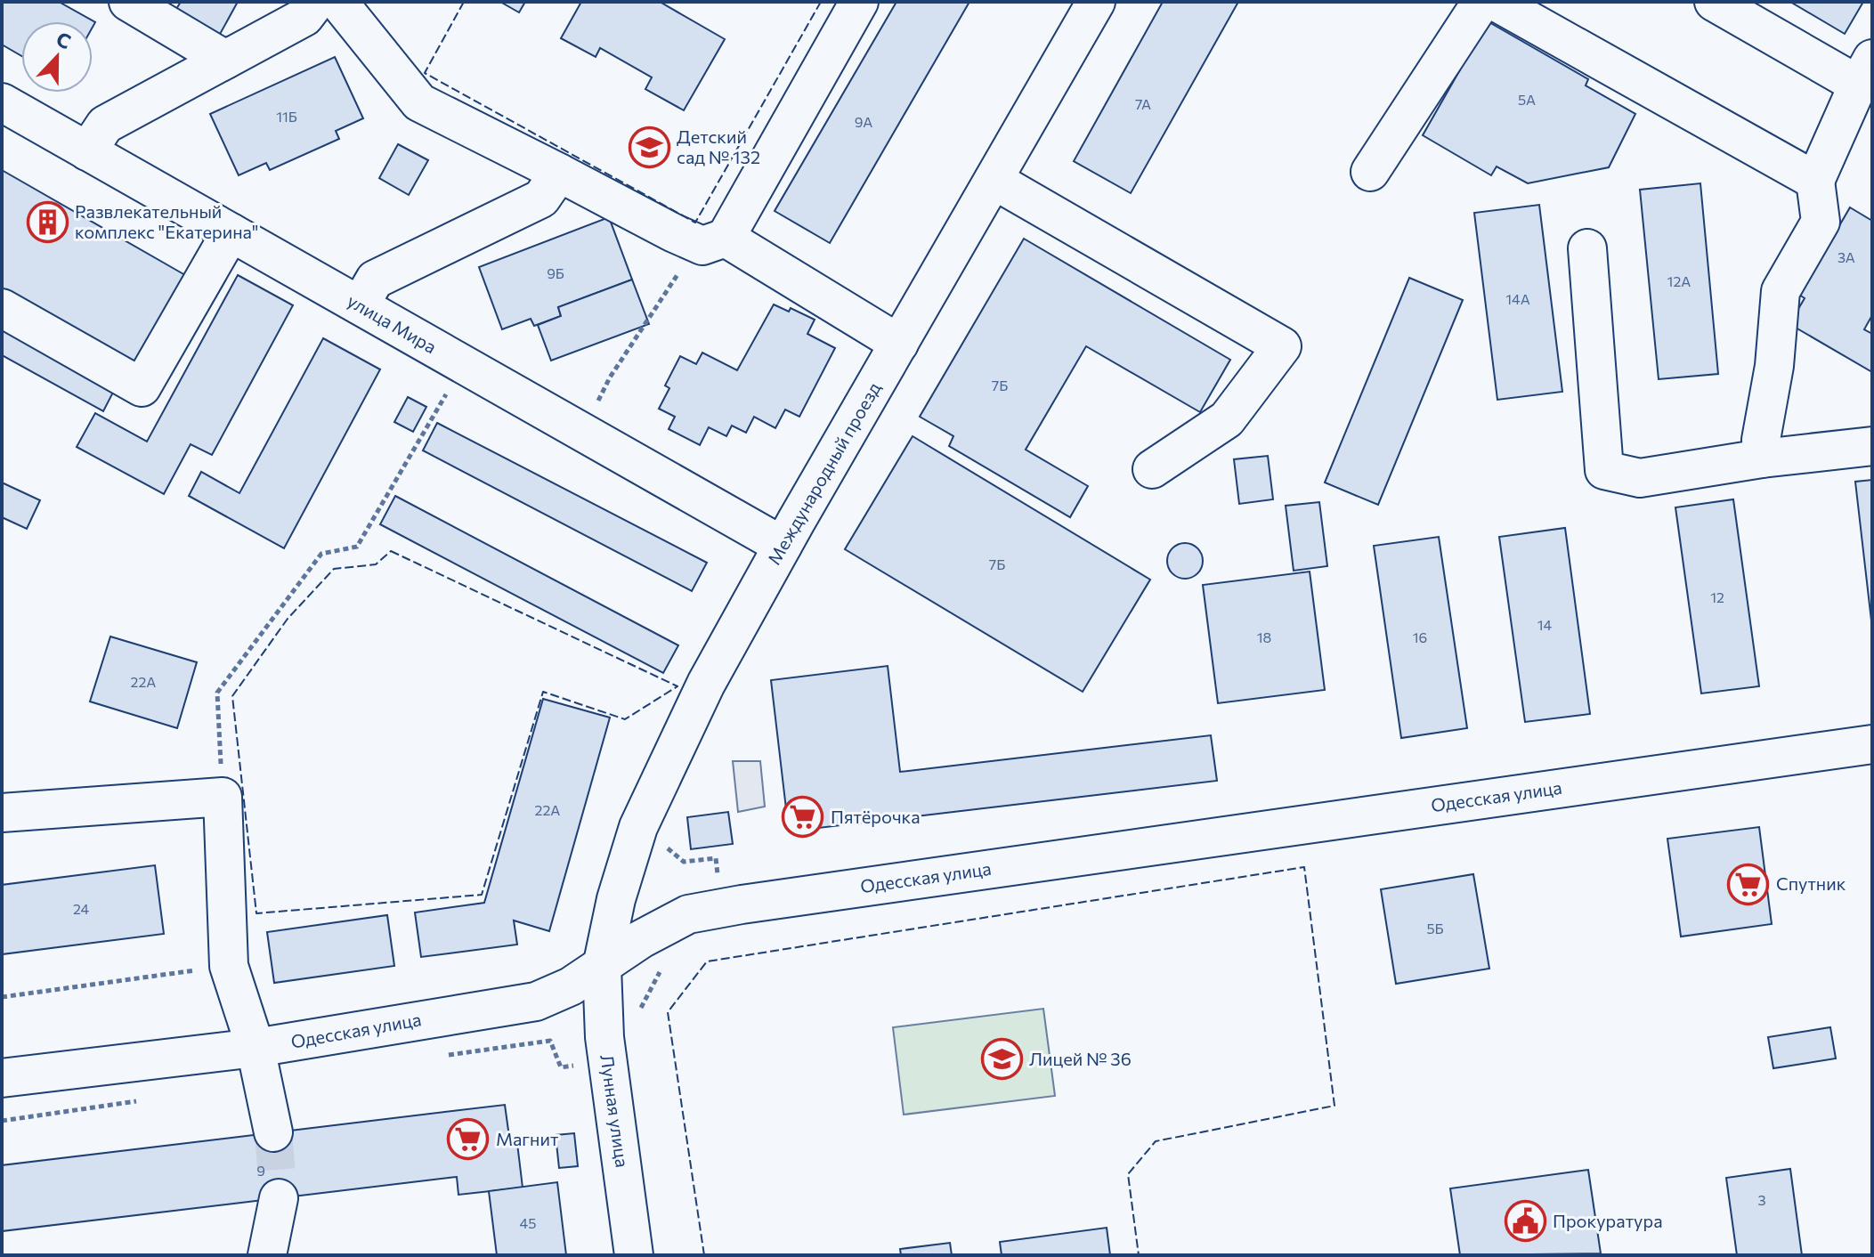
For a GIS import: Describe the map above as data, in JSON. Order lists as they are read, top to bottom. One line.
{"streets":{"street":["улица Мира","Международный проезд","Одесская улица","Лунная улица"]},"crossings":[["улица Мира","Международный проезд"],["Международный проезд","Одесская улица"],["Международный проезд","Лунная улица"],["Одесская улица","Лунная улица"]],"places":{"school or university":["Детский сад № 132","Лицей № 36"],"building":["Развлекательный комплекс \"Екатерина\""],"supermarket":["Пятёрочка","Спутник","Магнит"],"public building":["Прокуратура"]},"house_numbers":["5А","7А","11Б","9А","3А","9Б","12А","14А","7Б","7Б","12","14","18","16","22А","22А","24","5Б","9","3","45"],"north":"top"}
